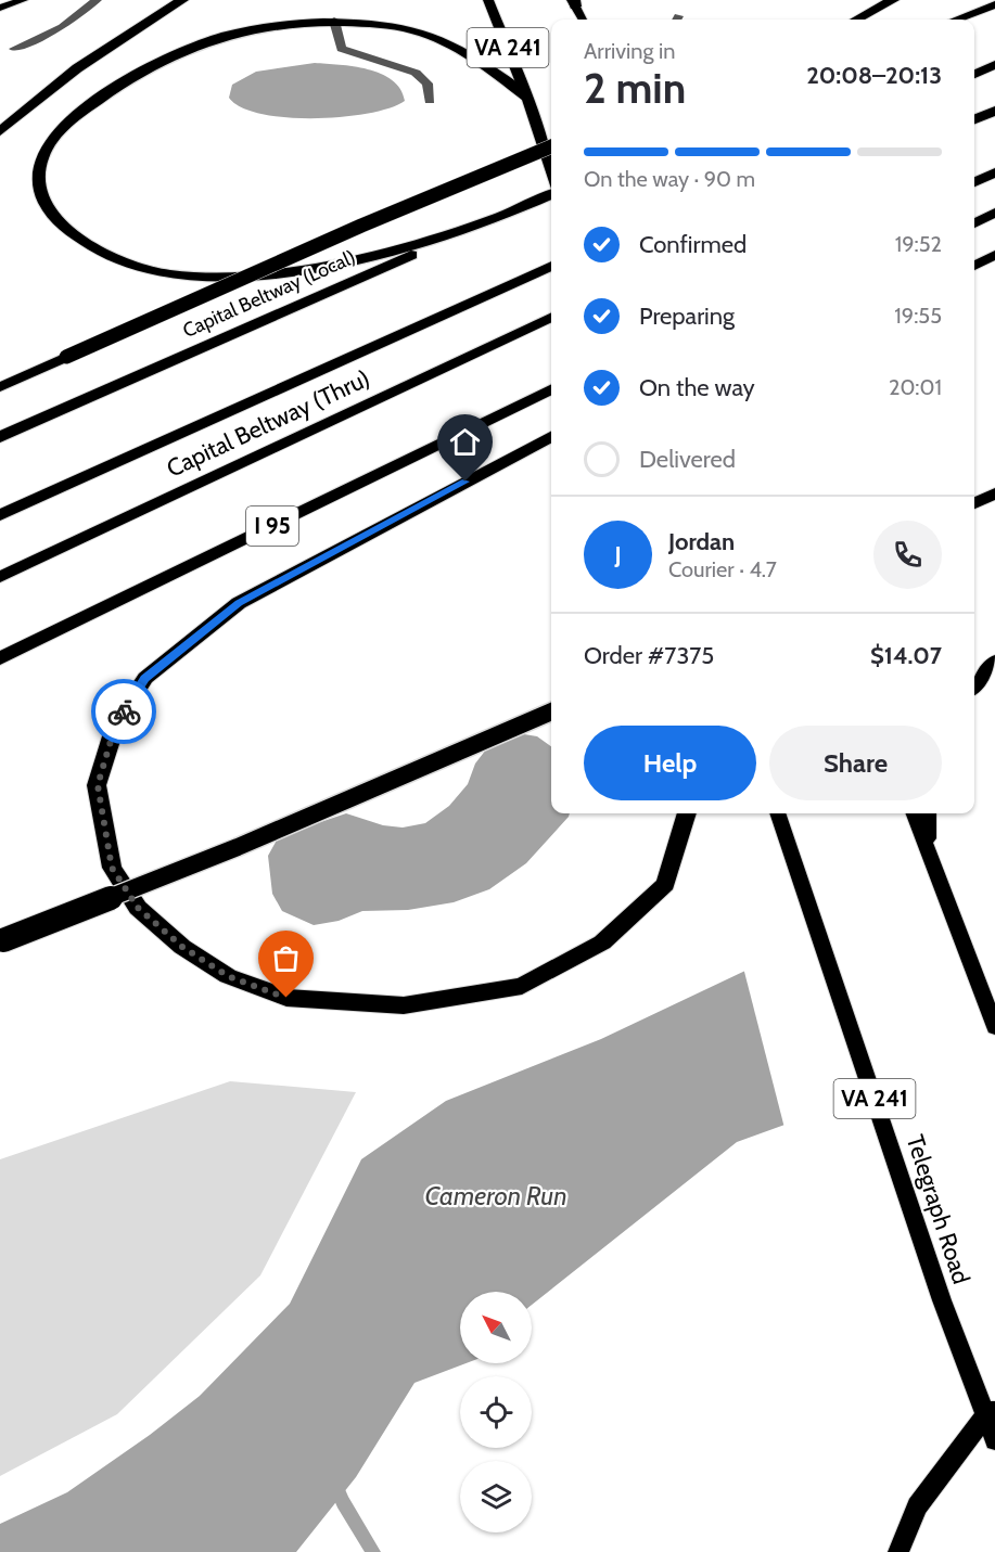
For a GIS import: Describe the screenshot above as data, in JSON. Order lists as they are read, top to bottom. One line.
{"streets":{"highway":["Capital Beltway (Local)","Capital Beltway (Thru)","I 95"],"main road":["VA 241","Telegraph Road"]},"water":["Cameron Run"],"north":"top left","page":{"heading":["2 min","Arriving in","20:08–20:13"],"panel":["Jordan","Courier · 4.7","Order #7375","$14.07"],"bar":"On the way · 90 m","list":[["Confirmed","19:52"],["Preparing","19:55"],["On the way","20:01"],"Delivered"],"round":"J","buttons":["Help","Share"]}}
